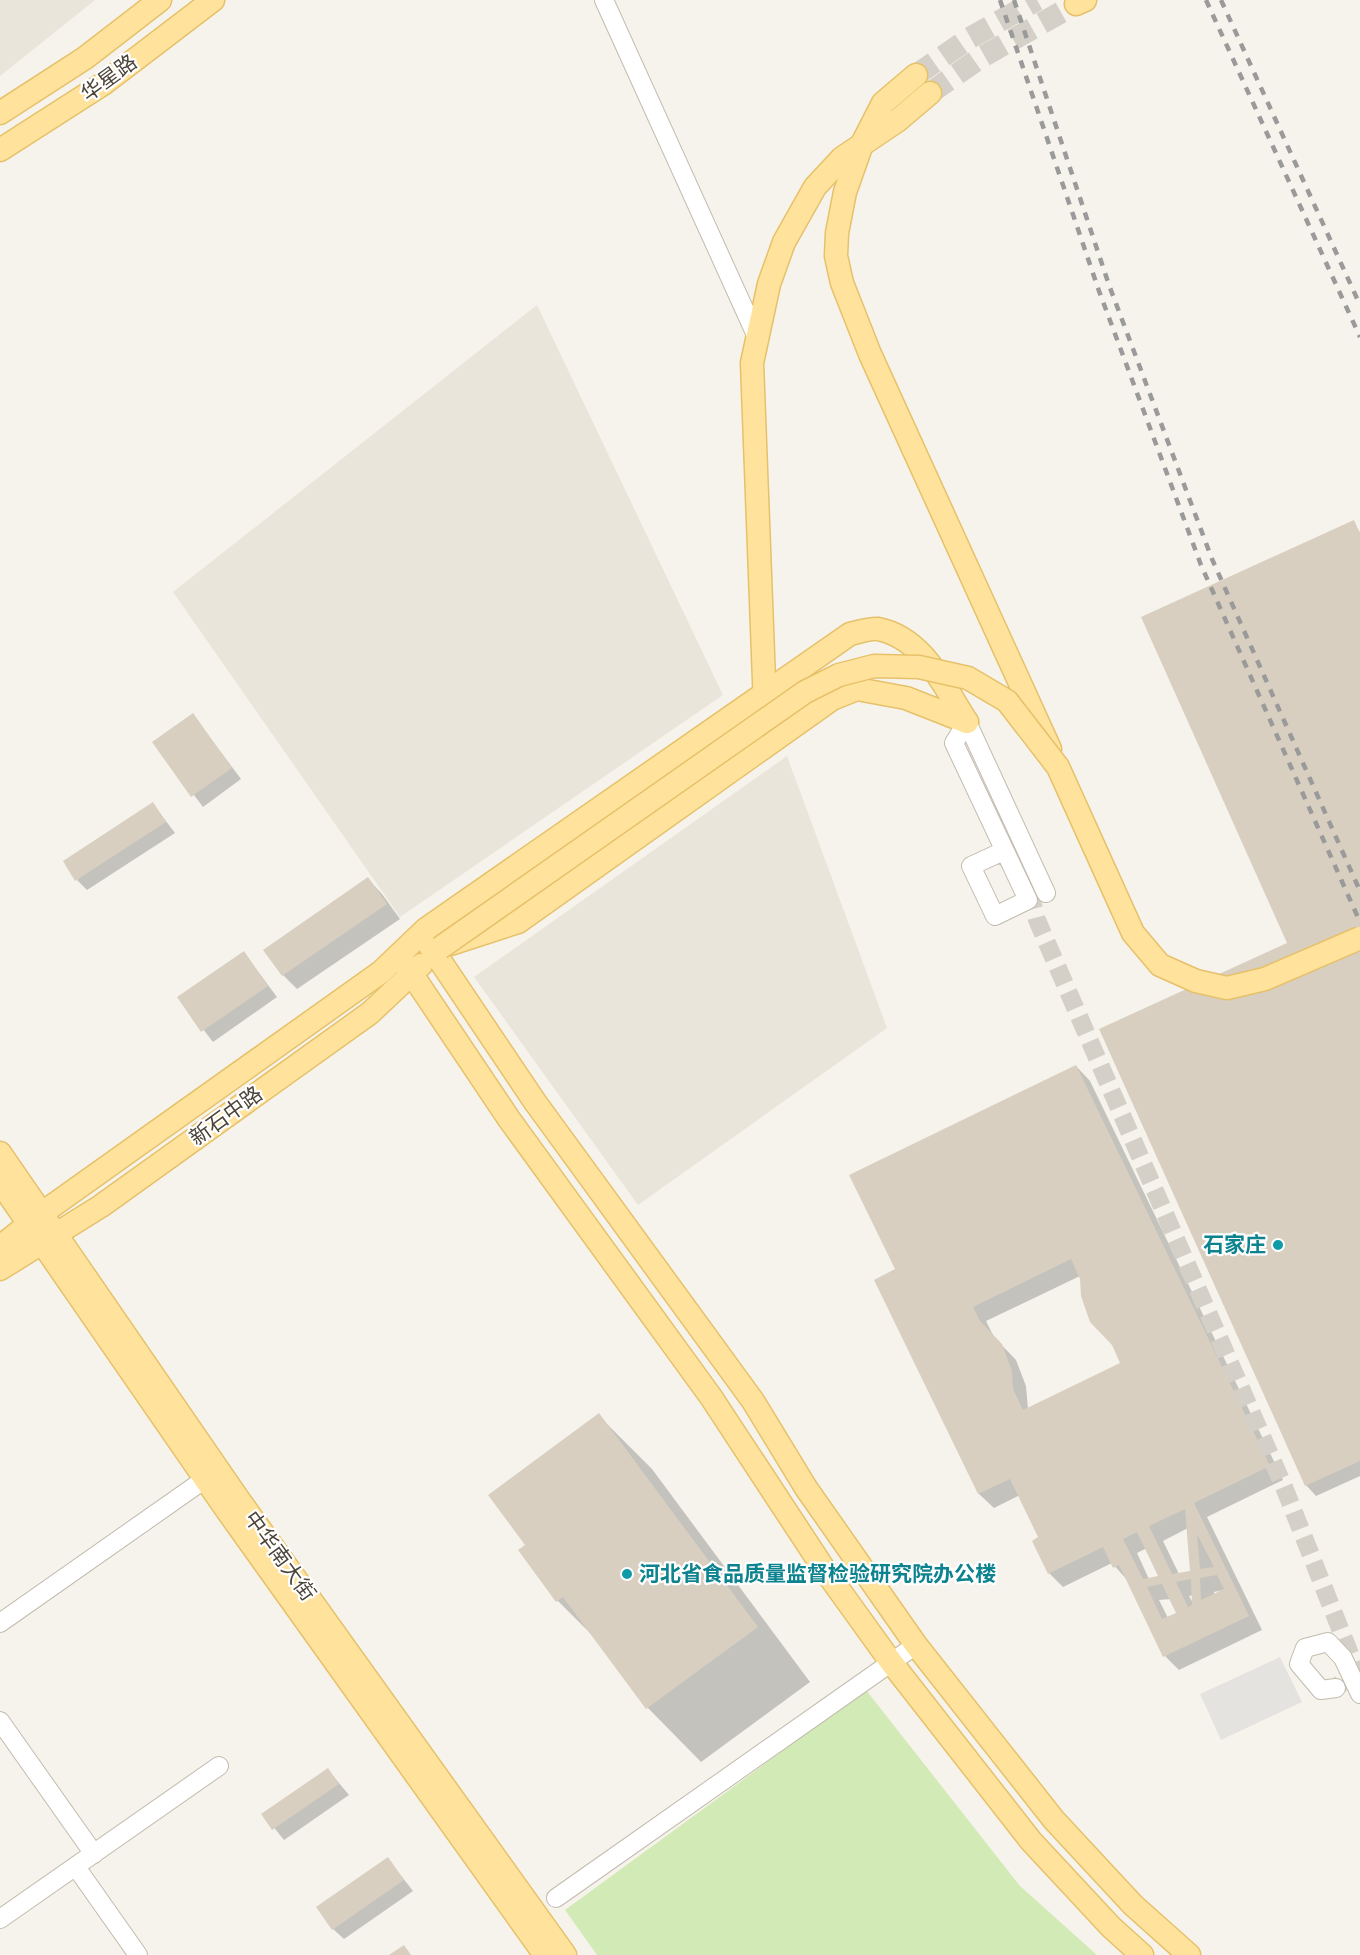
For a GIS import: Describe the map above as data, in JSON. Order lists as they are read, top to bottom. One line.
{"streets":{"main road":["华星路","新石中路","中华南大街"]},"crossings":[["新石中路","中华南大街"]],"places":["石家庄","河北省食品质量监督检验研究院办公楼"]}
